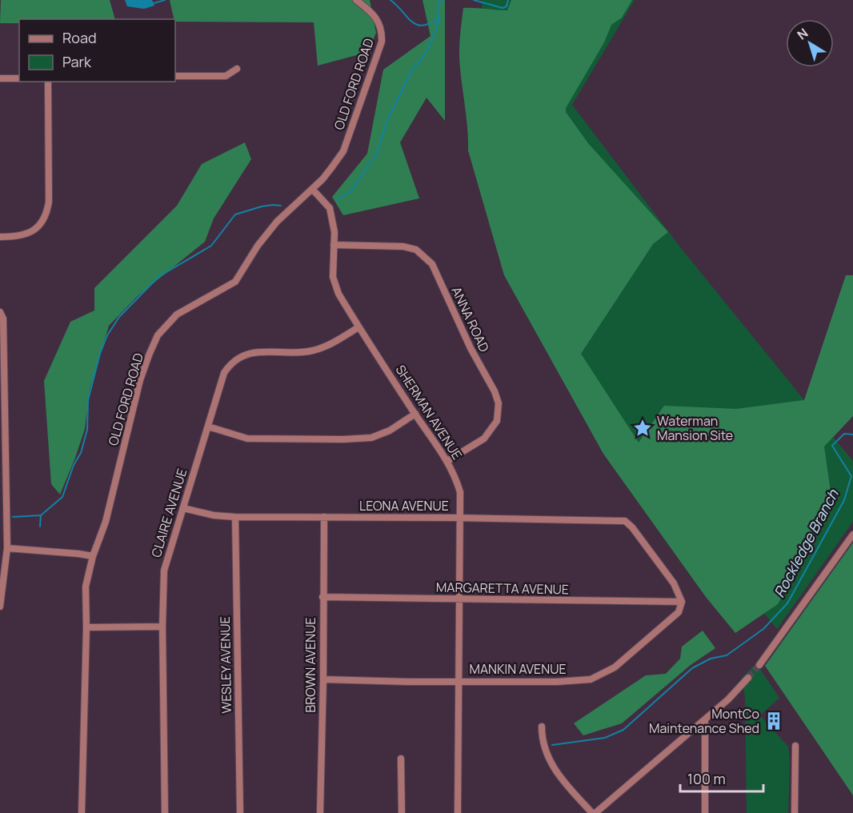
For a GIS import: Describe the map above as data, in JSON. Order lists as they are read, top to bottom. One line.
{"streets":{"street":["OLD FORD ROAD","ANNA ROAD","SHERMAN AVENUE","LEONA AVENUE","CLAIRE AVENUE","MARGARETTA AVENUE","WESLEY AVENUE","BROWN AVENUE","MANKIN AVENUE"]},"crossings":[["OLD FORD ROAD","SHERMAN AVENUE"],["ANNA ROAD","SHERMAN AVENUE"],["SHERMAN AVENUE","LEONA AVENUE"],["SHERMAN AVENUE","CLAIRE AVENUE"],["SHERMAN AVENUE","MARGARETTA AVENUE"],["SHERMAN AVENUE","MANKIN AVENUE"],["LEONA AVENUE","CLAIRE AVENUE"],["LEONA AVENUE","MARGARETTA AVENUE"],["LEONA AVENUE","WESLEY AVENUE"],["LEONA AVENUE","BROWN AVENUE"],["LEONA AVENUE","MANKIN AVENUE"],["MARGARETTA AVENUE","BROWN AVENUE"],["MARGARETTA AVENUE","MANKIN AVENUE"],["BROWN AVENUE","MANKIN AVENUE"]],"water":["Rockledge Branch"],"places":{"place":["Waterman Mansion Site"],"building":["MontCo Maintenance Shed"]},"legend":["Road","Park"],"scale_bar":"100 m","north":"top left"}
